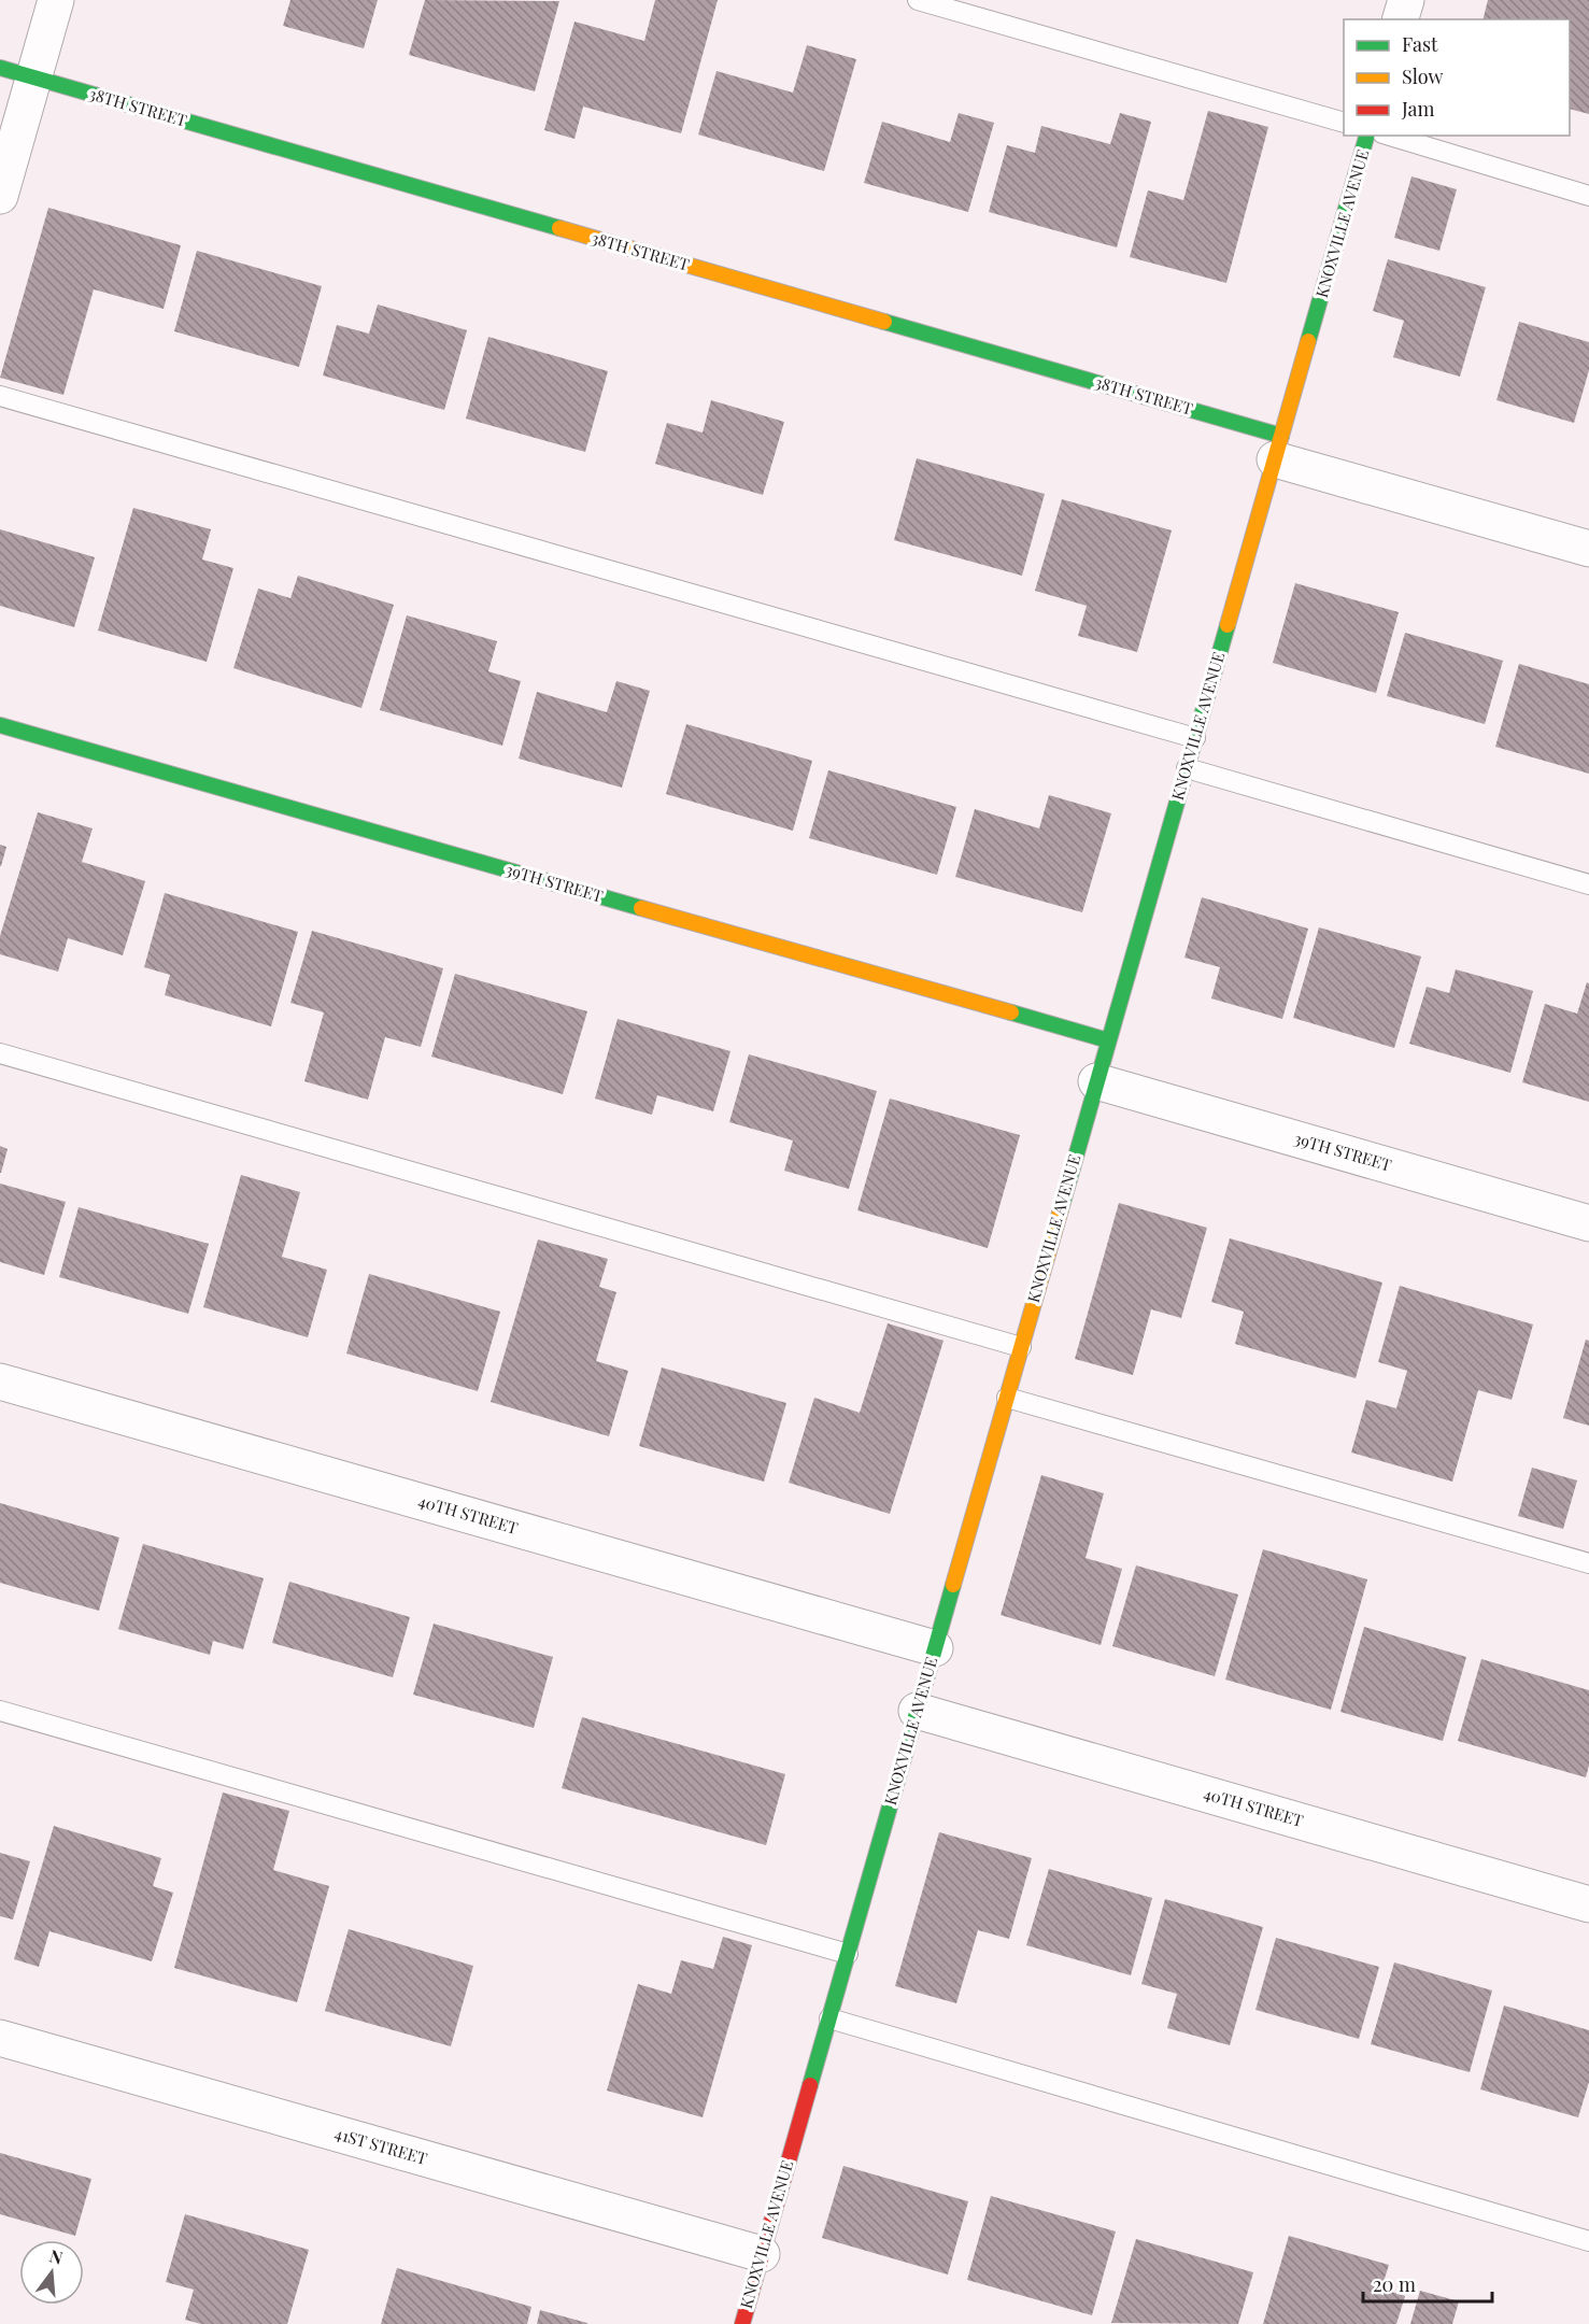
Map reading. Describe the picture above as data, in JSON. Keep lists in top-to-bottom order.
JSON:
{
  "streets": {
    "street": [
      "38TH STREET",
      "KNOXVILLE AVENUE",
      "39TH STREET",
      "40TH STREET",
      "41ST STREET"
    ]
  },
  "crossings": [
    ["38TH STREET", "KNOXVILLE AVENUE"],
    ["KNOXVILLE AVENUE", "39TH STREET"],
    ["KNOXVILLE AVENUE", "40TH STREET"],
    ["KNOXVILLE AVENUE", "41ST STREET"]
  ],
  "legend": ["Fast", "Slow", "Jam"],
  "scale_bar": "20 m",
  "north": "top"
}
